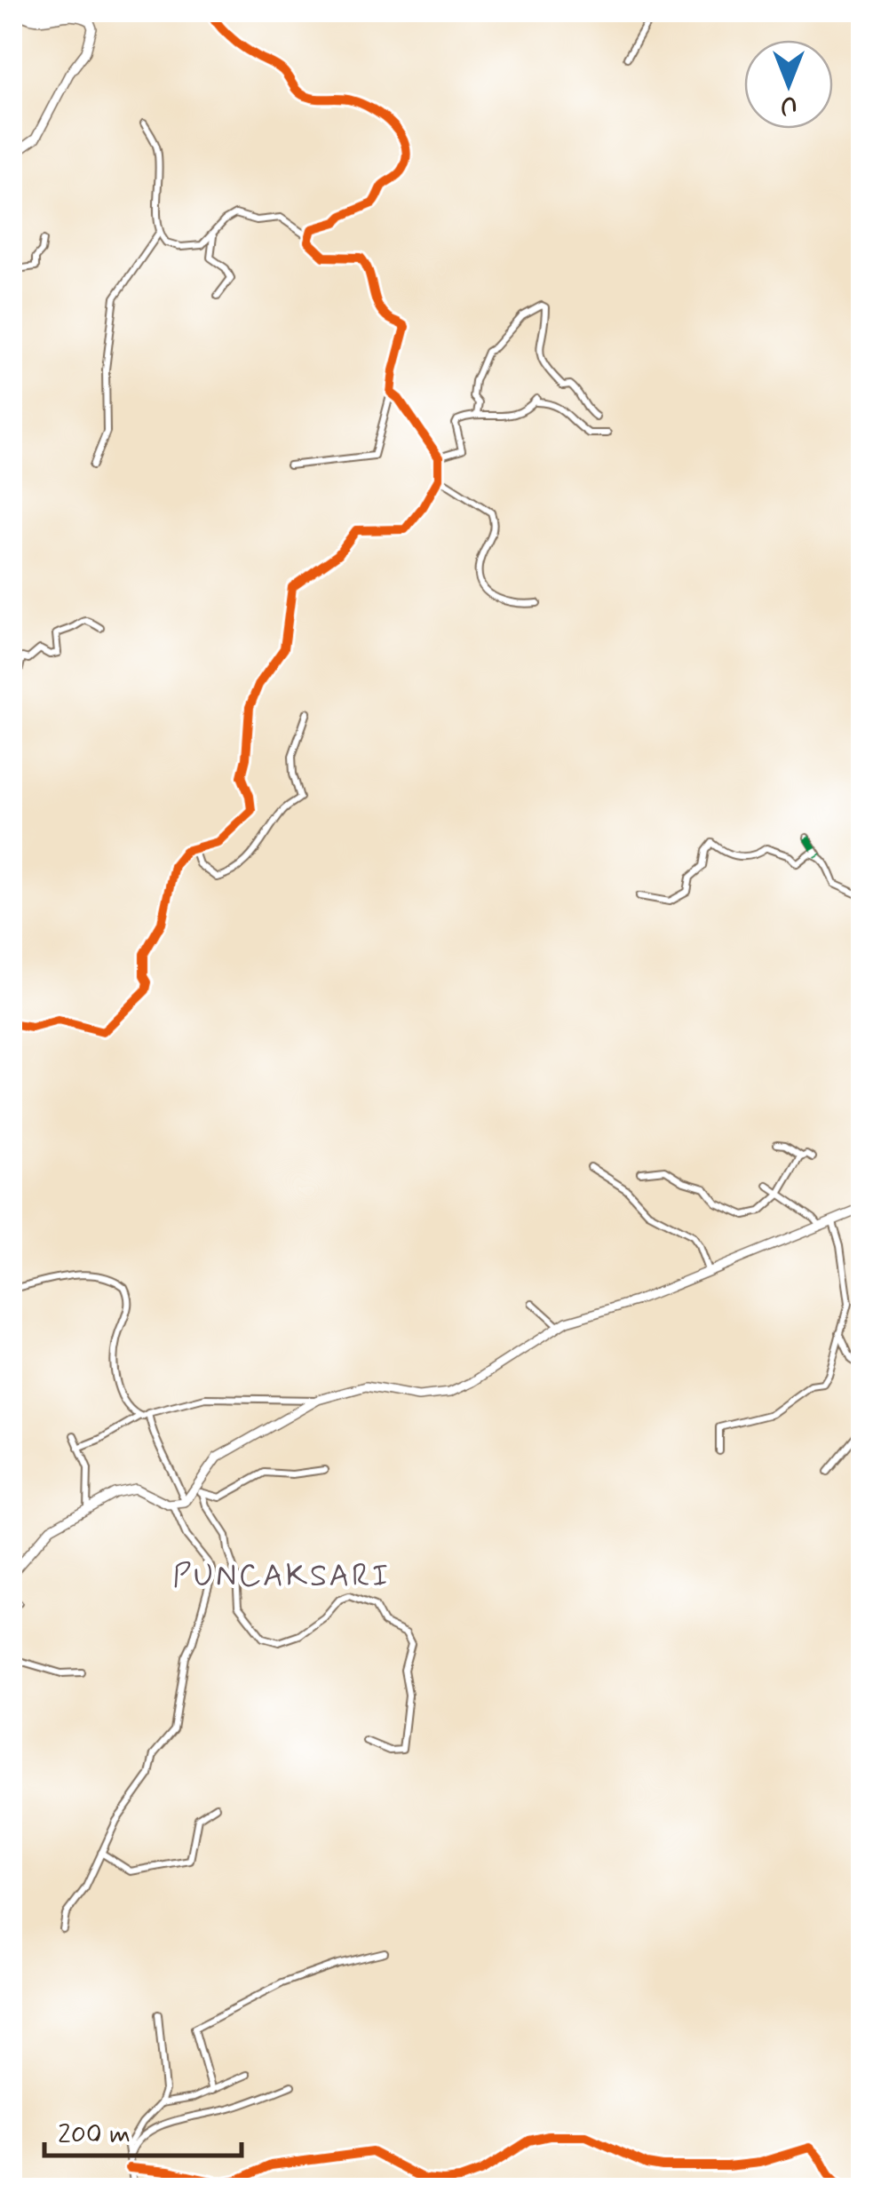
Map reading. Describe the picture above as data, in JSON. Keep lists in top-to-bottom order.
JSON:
{
  "districts": ["PUNCAKSARI"],
  "scale_bar": "200 m",
  "north": "bottom"
}
